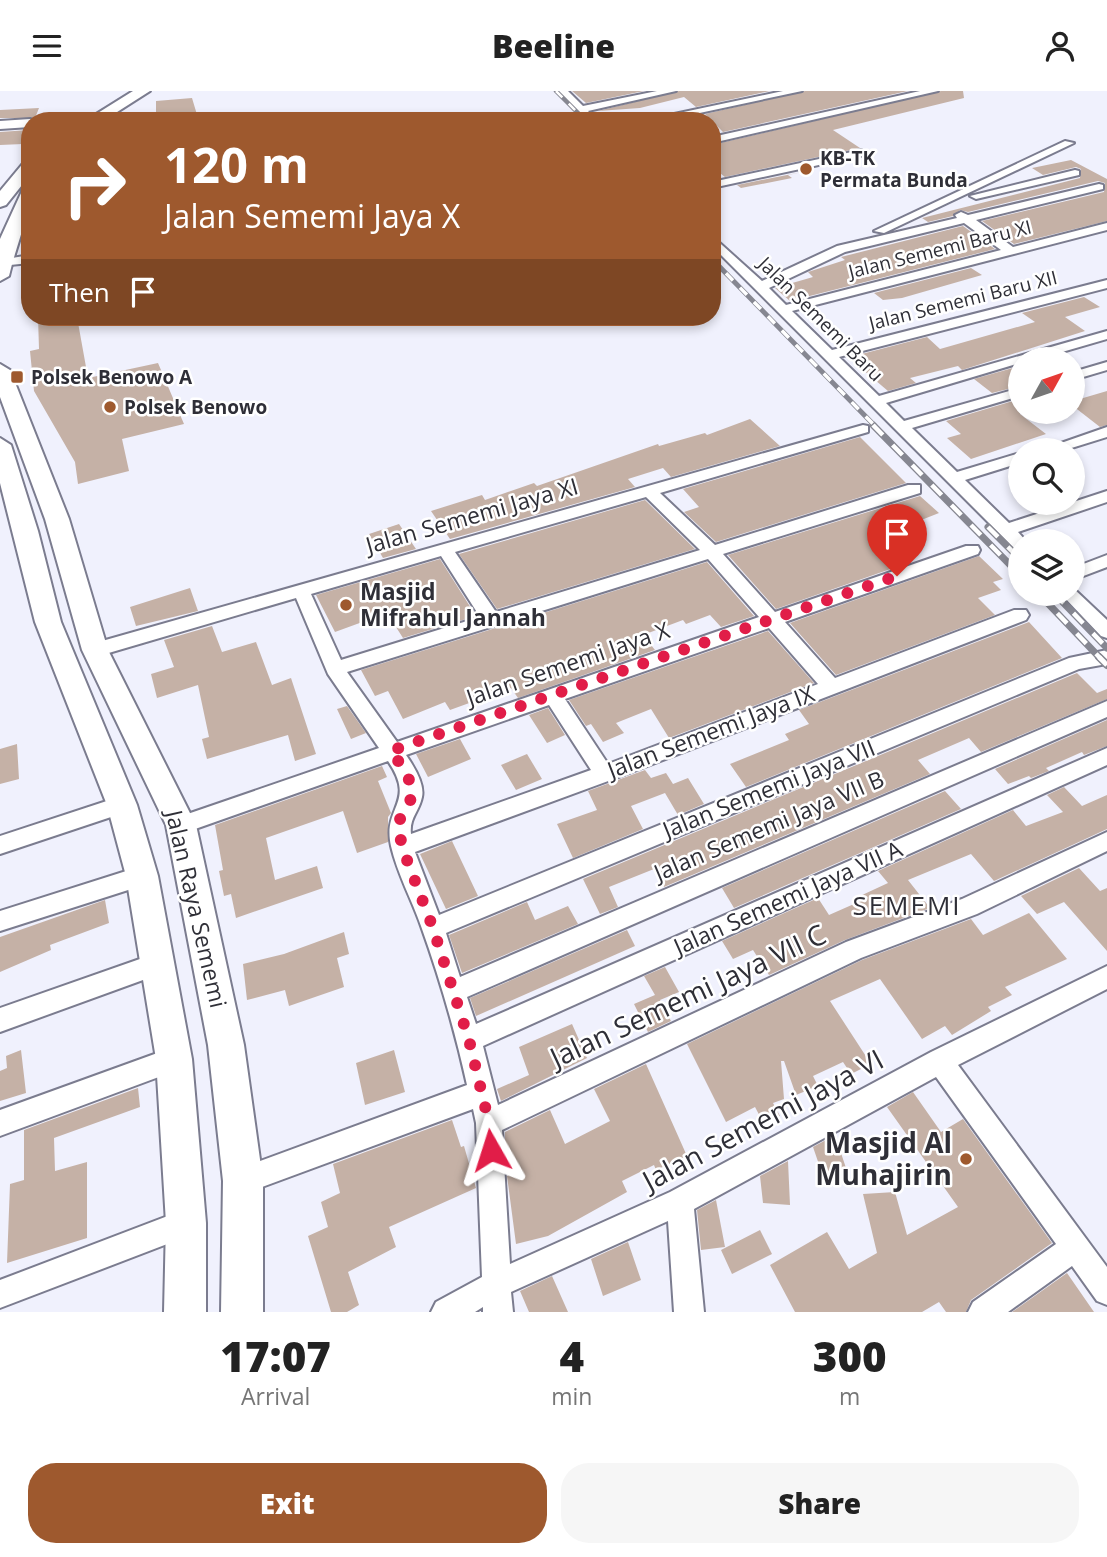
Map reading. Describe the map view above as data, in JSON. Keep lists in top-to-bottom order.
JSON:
{
  "streets": {
    "main road": ["Jalan Raya Sememi"],
    "street": [
      "Jalan Sememi Baru XI",
      "Jalan Sememi Baru XII",
      "Jalan Sememi Baru",
      "Jalan Sememi Jaya XI",
      "Jalan Sememi Jaya X",
      "Jalan Sememi Jaya IX",
      "Jalan Sememi Jaya VII",
      "Jalan Sememi Jaya VII B",
      "Jalan Sememi Jaya VII A",
      "Jalan Sememi Jaya VII C",
      "Jalan Sememi Jaya VI"
    ]
  },
  "crossings": [
    ["Jalan Sememi Baru XI", "Jalan Sememi Baru"],
    ["Jalan Sememi Baru XII", "Jalan Sememi Baru"],
    ["Jalan Sememi Jaya XI", "Jalan Raya Sememi"],
    ["Jalan Sememi Jaya X", "Jalan Raya Sememi"]
  ],
  "districts": ["SEMEMI"],
  "places": {
    "other": [
      "KB-TK Permata Bunda",
      "Polsek Benowo",
      "Masjid Mifrahul Jannah",
      "Masjid Al Muhajirin"
    ],
    "transit": ["Polsek Benowo A"]
  },
  "north": "top right",
  "page": {
    "header": "Beeline",
    "turn": ["120 m", "Jalan Sememi Jaya X"],
    "then": "Then",
    "eta": [
      "17:07",
      "Arrival",
      "4",
      "min",
      "300",
      "m"
    ],
    "buttons": ["Exit", "Share"]
  }
}
